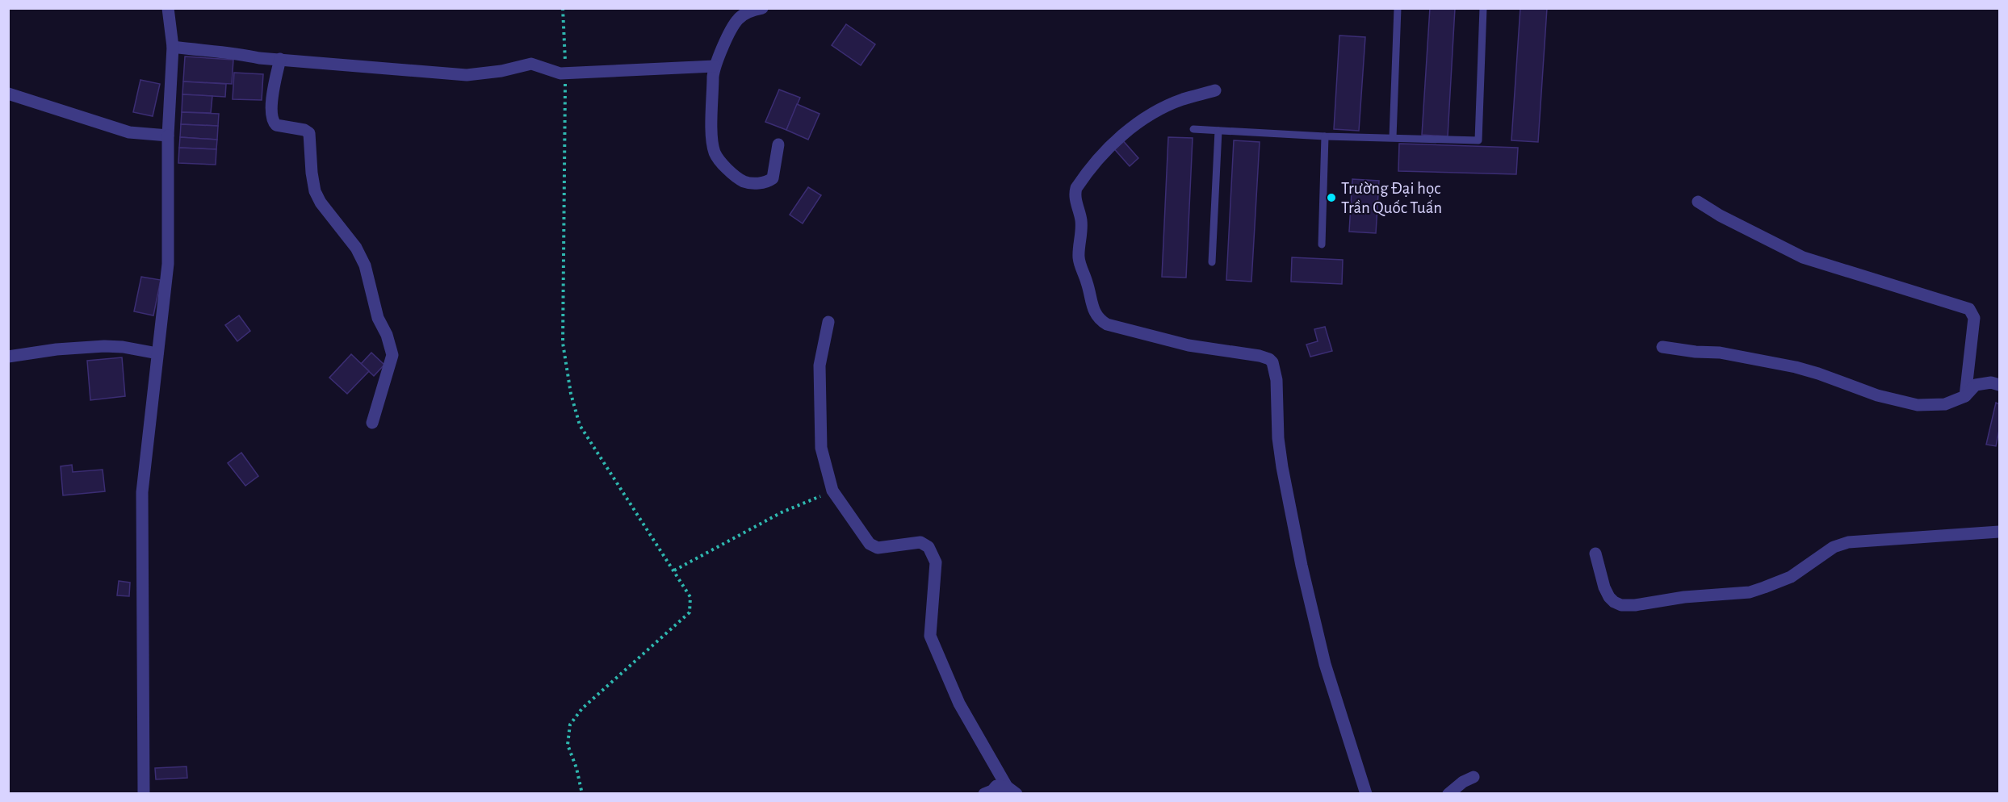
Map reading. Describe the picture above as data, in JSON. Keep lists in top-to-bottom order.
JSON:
{
  "places": ["Trường Đại học Trần Quốc Tuấn"]
}
